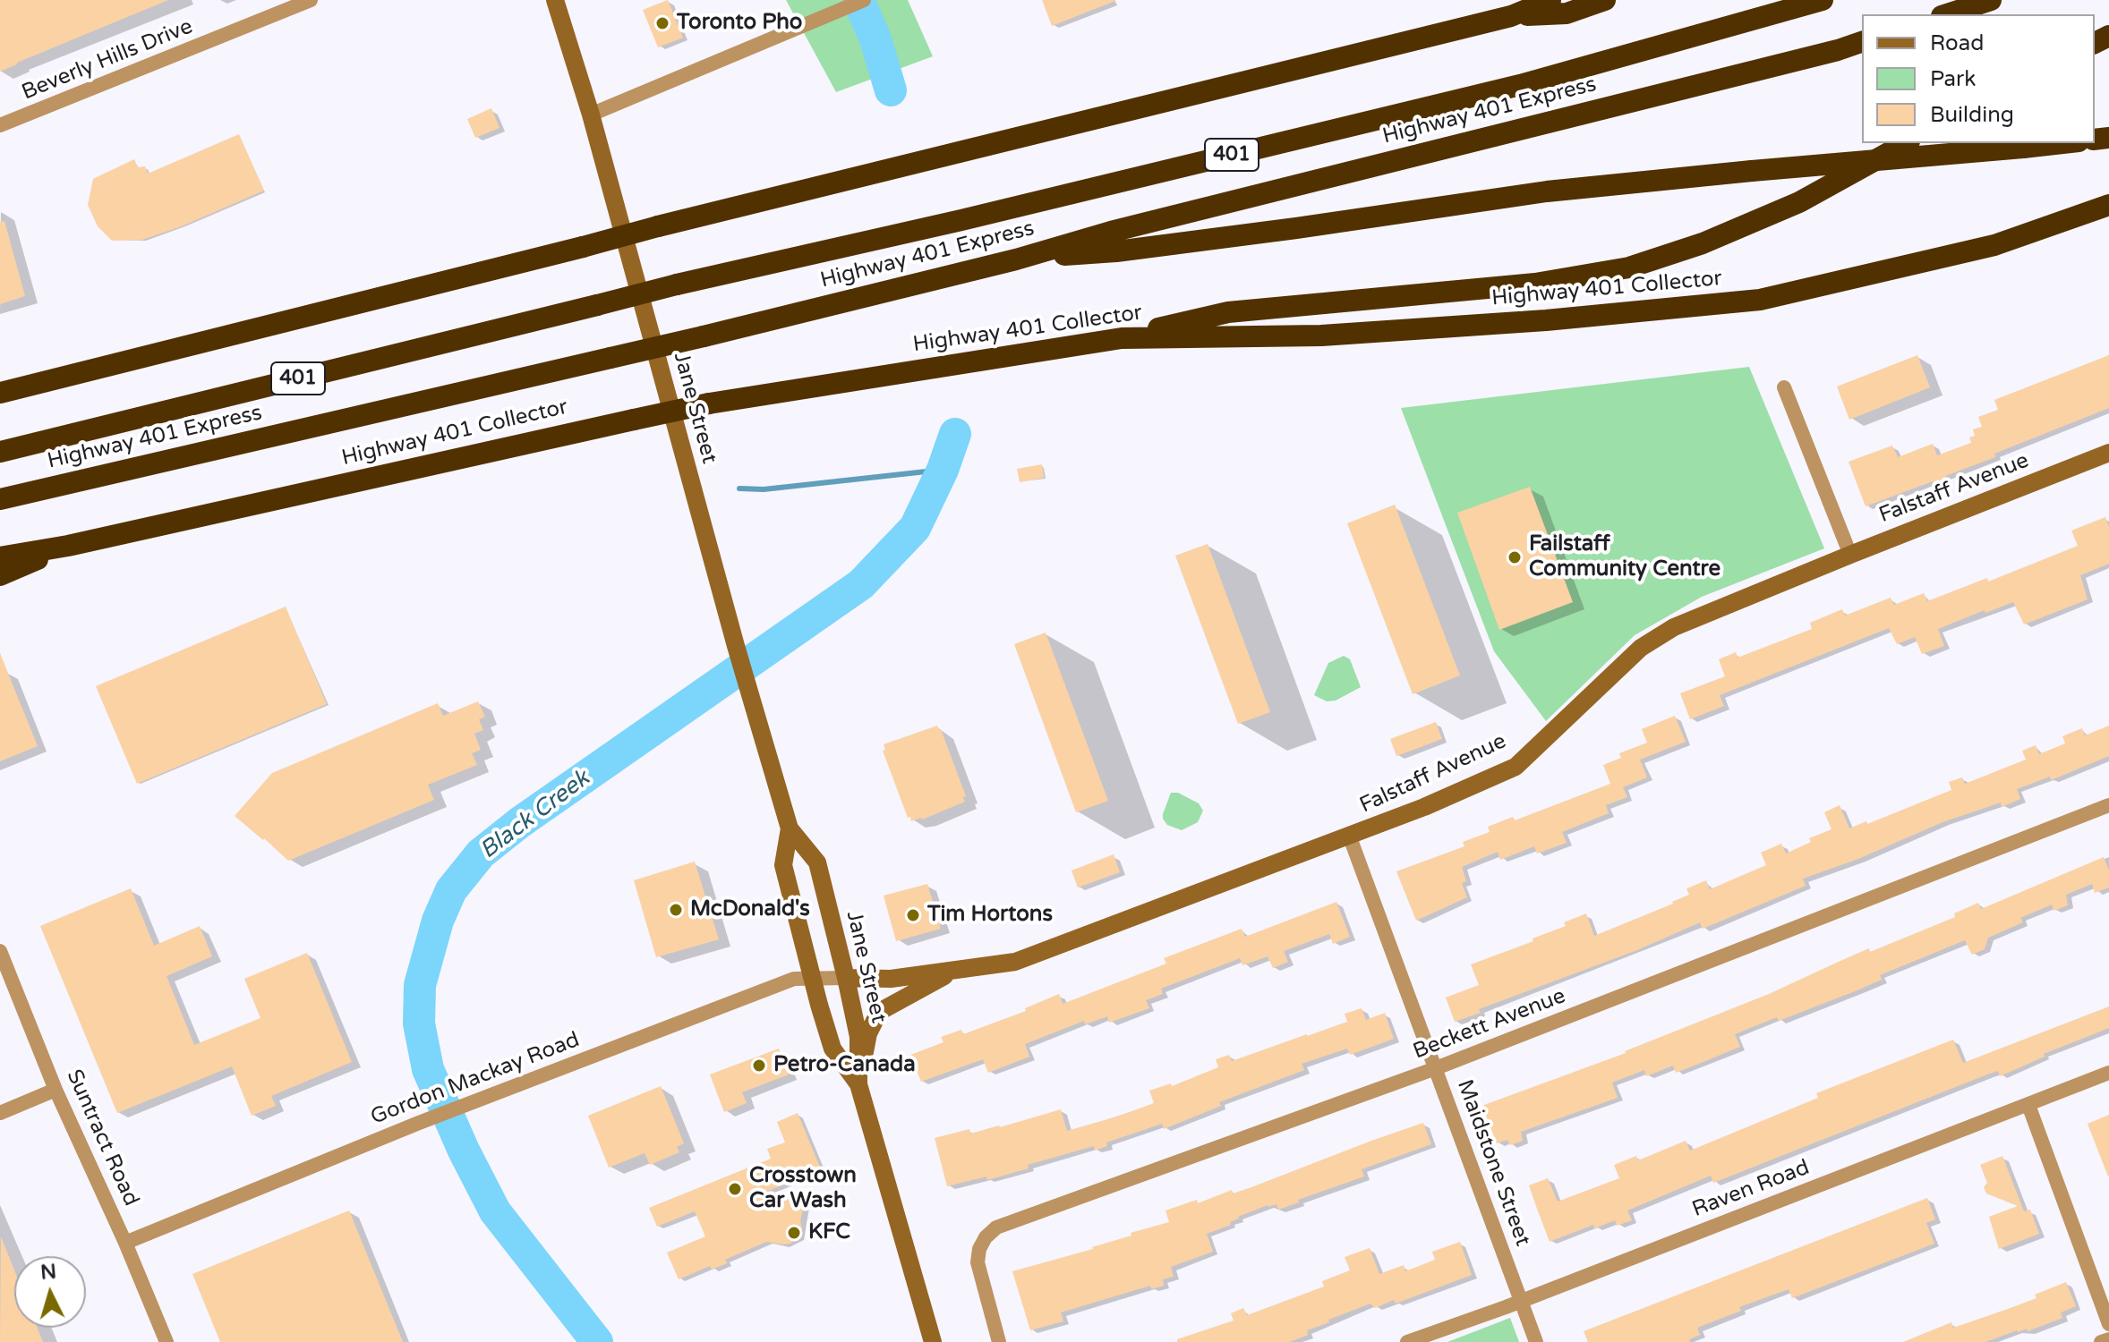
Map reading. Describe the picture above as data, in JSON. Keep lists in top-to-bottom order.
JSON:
{
  "streets": {
    "highway": ["Highway 401 Express", "401", "Highway 401 Collector"],
    "main road": ["Jane Street", "Falstaff Avenue"],
    "street": [
      "Beverly Hills Drive",
      "Beckett Avenue",
      "Gordon Mackay Road",
      "Suntract Road",
      "Maidstone Street",
      "Raven Road"
    ]
  },
  "crossings": [
    ["Jane Street", "Falstaff Avenue"],
    ["Jane Street", "Gordon Mackay Road"],
    ["Falstaff Avenue", "Gordon Mackay Road"],
    ["Falstaff Avenue", "Maidstone Street"],
    ["Beckett Avenue", "Maidstone Street"],
    ["Gordon Mackay Road", "Suntract Road"],
    ["Maidstone Street", "Raven Road"]
  ],
  "water": ["Black Creek"],
  "places": [
    "Toronto Pho",
    "Failstaff Community Centre",
    "McDonald's",
    "Tim Hortons",
    "Petro-Canada",
    "Crosstown Car Wash",
    "KFC"
  ],
  "legend": ["Road", "Park", "Building"],
  "north": "top"
}
